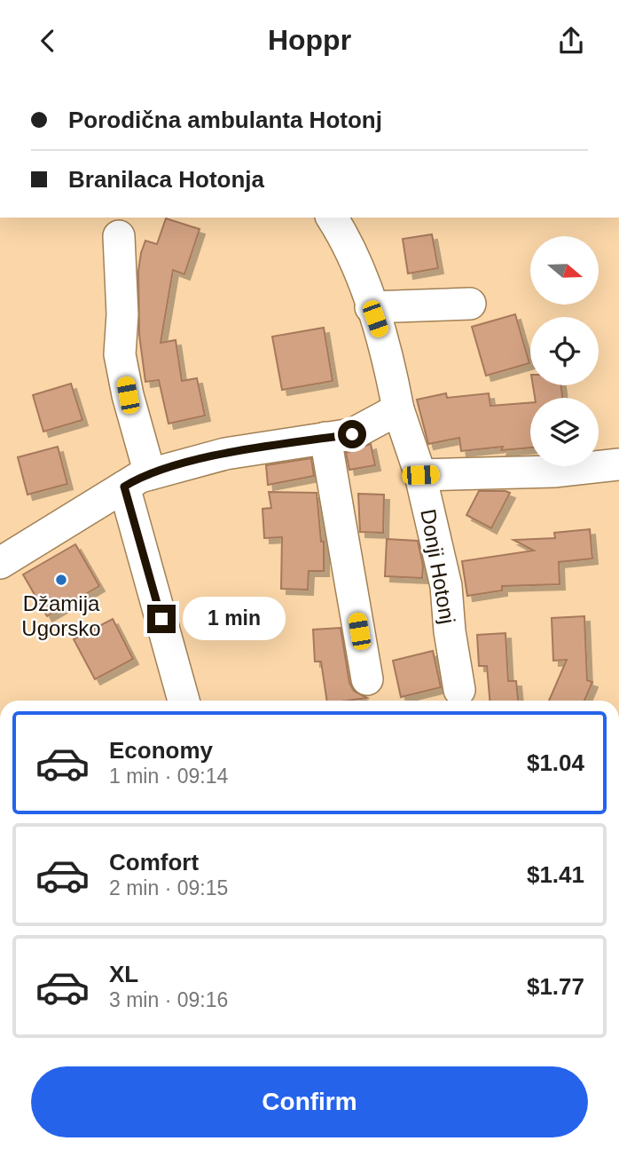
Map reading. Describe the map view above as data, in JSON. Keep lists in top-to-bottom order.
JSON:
{
  "streets": {
    "street": ["Donji Hotonj"]
  },
  "places": ["Džamija Ugorsko"],
  "north": "right",
  "page": {
    "header": "Hoppr",
    "banner": ["Porodična ambulanta Hotonj", "Branilaca Hotonja"],
    "bubble": "1 min",
    "list": [
      {
        "name": "Economy",
        "note": "1 min · 09:14",
        "value": "$1.04"
      },
      {
        "name": "Comfort",
        "note": "2 min · 09:15",
        "value": "$1.41"
      },
      {
        "name": "XL",
        "note": "3 min · 09:16",
        "value": "$1.77"
      }
    ],
    "buttons": "Confirm"
  }
}
